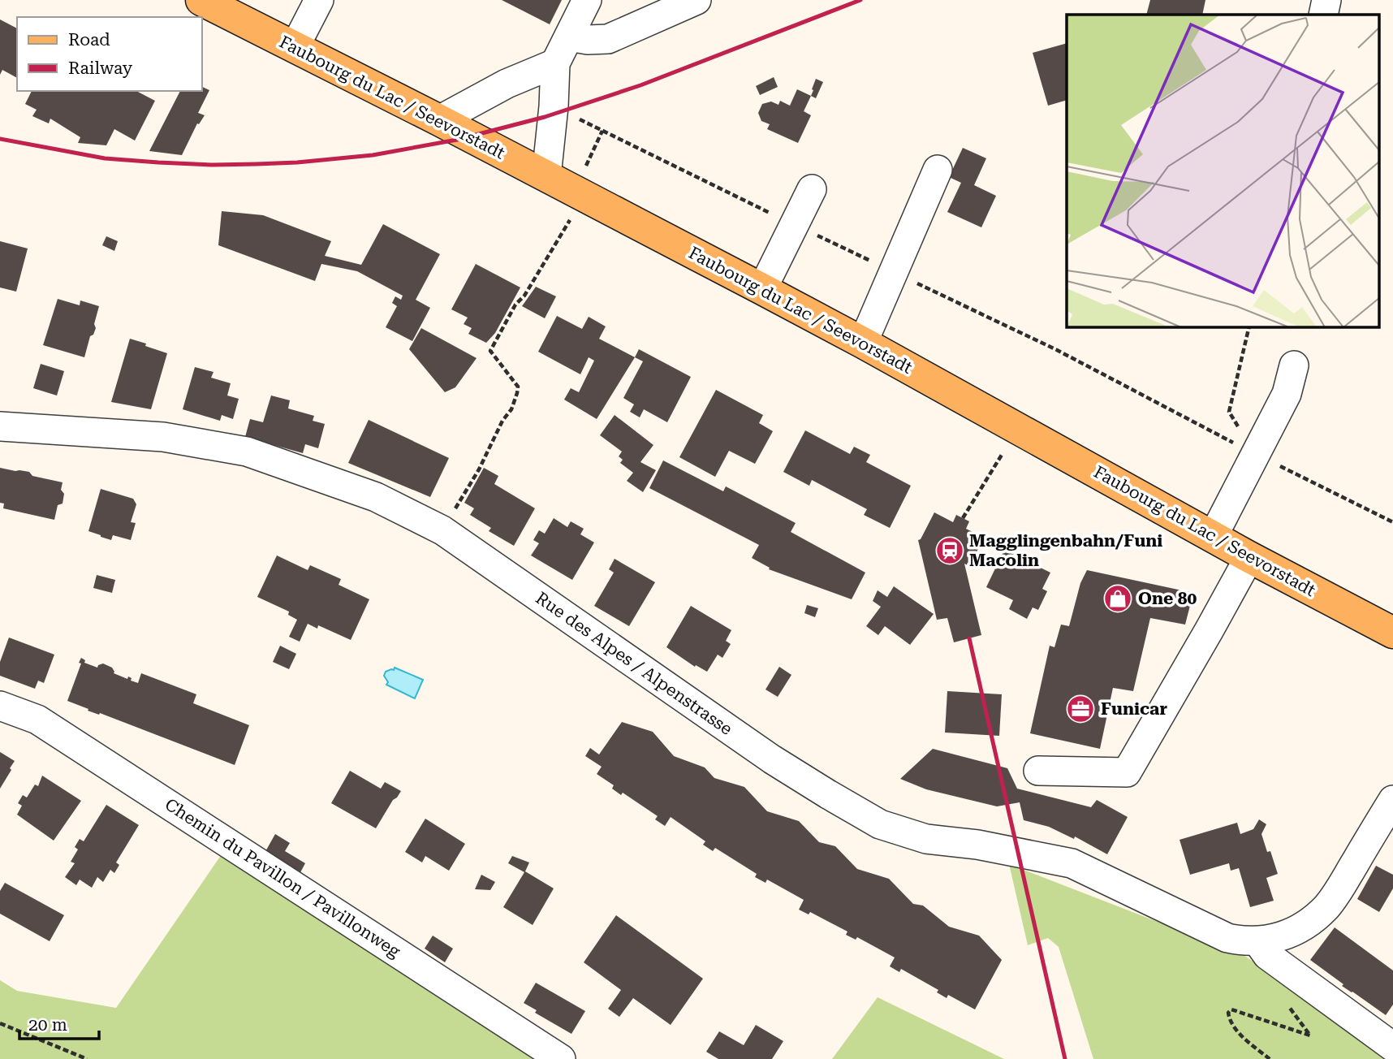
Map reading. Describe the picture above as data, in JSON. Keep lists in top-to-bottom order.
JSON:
{
  "streets": {
    "main road": ["Faubourg du Lac / Seevorstadt"],
    "street": ["Rue des Alpes / Alpenstrasse", "Chemin du Pavillon / Pavillonweg"]
  },
  "places": {
    "station": ["Magglingenbahn/Funi Macolin"],
    "shop": ["One 80"],
    "office": ["Funicar"]
  },
  "legend": ["Road", "Railway"],
  "scale_bar": "20 m"
}
